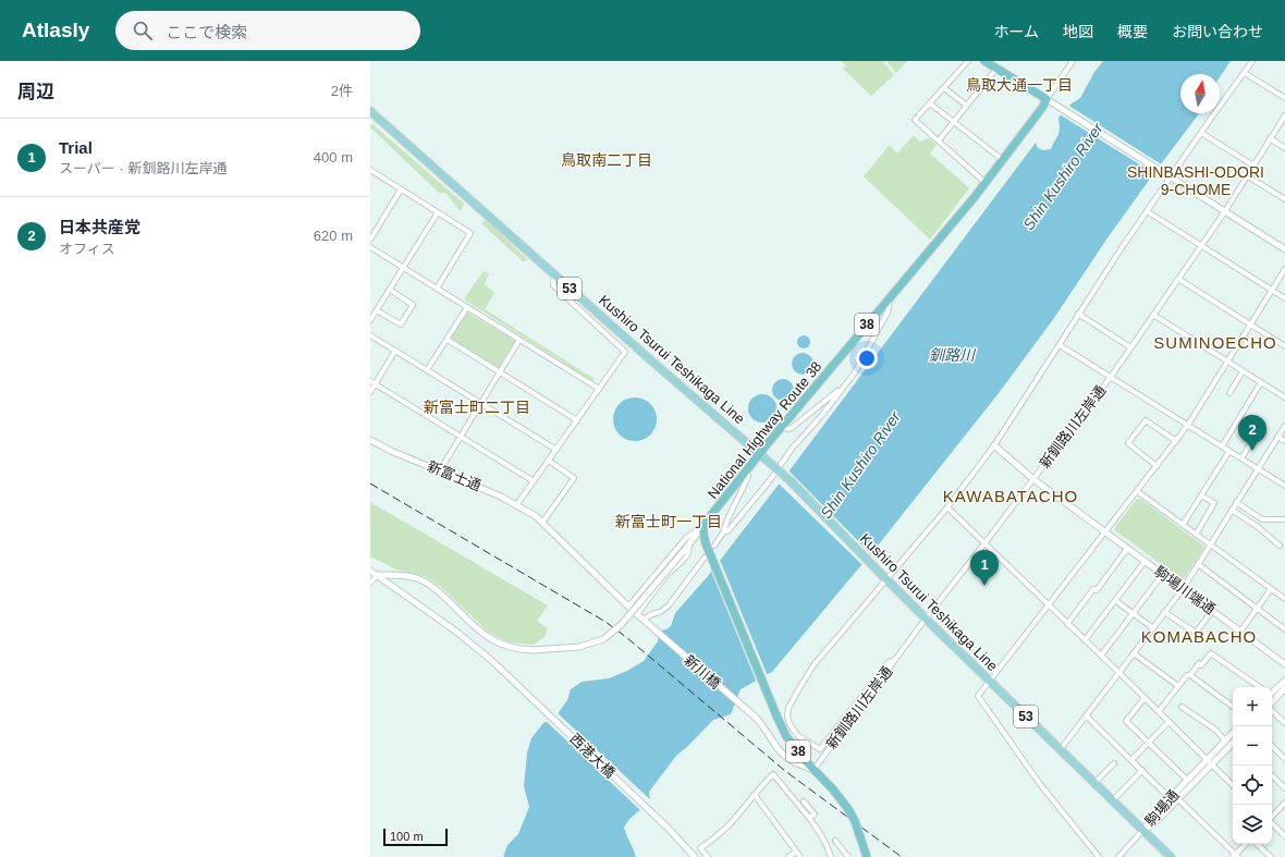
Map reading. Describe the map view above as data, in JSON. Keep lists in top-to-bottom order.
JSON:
{
  "streets": {
    "highway": ["38", "National Highway Route 38"],
    "main road": ["53", "Kushiro Tsurui Teshikaga Line"],
    "street": [
      "新釧路川左岸通",
      "新富士通",
      "駒場川端通",
      "新川橋",
      "西港大橋",
      "駒場通"
    ]
  },
  "crossings": [
    ["38", "新釧路川左岸通"],
    ["38", "National Highway Route 38"],
    ["38", "新川橋"],
    ["Kushiro Tsurui Teshikaga Line", "新釧路川左岸通"],
    ["Kushiro Tsurui Teshikaga Line", "National Highway Route 38"],
    ["Kushiro Tsurui Teshikaga Line", "駒場通"],
    ["新釧路川左岸通", "駒場川端通"],
    ["新釧路川左岸通", "新川橋"],
    ["新富士通", "新川橋"]
  ],
  "districts": [
    "鳥取大通一丁目",
    "鳥取南二丁目",
    "SHINBASHI-ODORI 9-CHOME",
    "SUMINOECHO",
    "新富士町二丁目",
    "KAWABATACHO",
    "新富士町一丁目",
    "KOMABACHO"
  ],
  "water": ["Shin Kushiro River", "釧路川"],
  "scale_bar": "100 m",
  "north": "top",
  "page": {
    "header": "Atlasly",
    "search": "ここで検索",
    "nav": [
      "ホーム",
      "地図",
      "概要",
      "お問い合わせ"
    ],
    "heading": ["周辺", "2件"],
    "list": [
      {
        "mark": "1",
        "name": "Trial",
        "note": "スーパー · 新釧路川左岸通",
        "value": "400 m"
      },
      {
        "mark": "2",
        "name": "日本共産党",
        "note": "オフィス",
        "value": "620 m"
      }
    ],
    "pins": ["2", "1"],
    "map_buttons": ["+", "−"],
    "scale": "100 m"
  }
}
